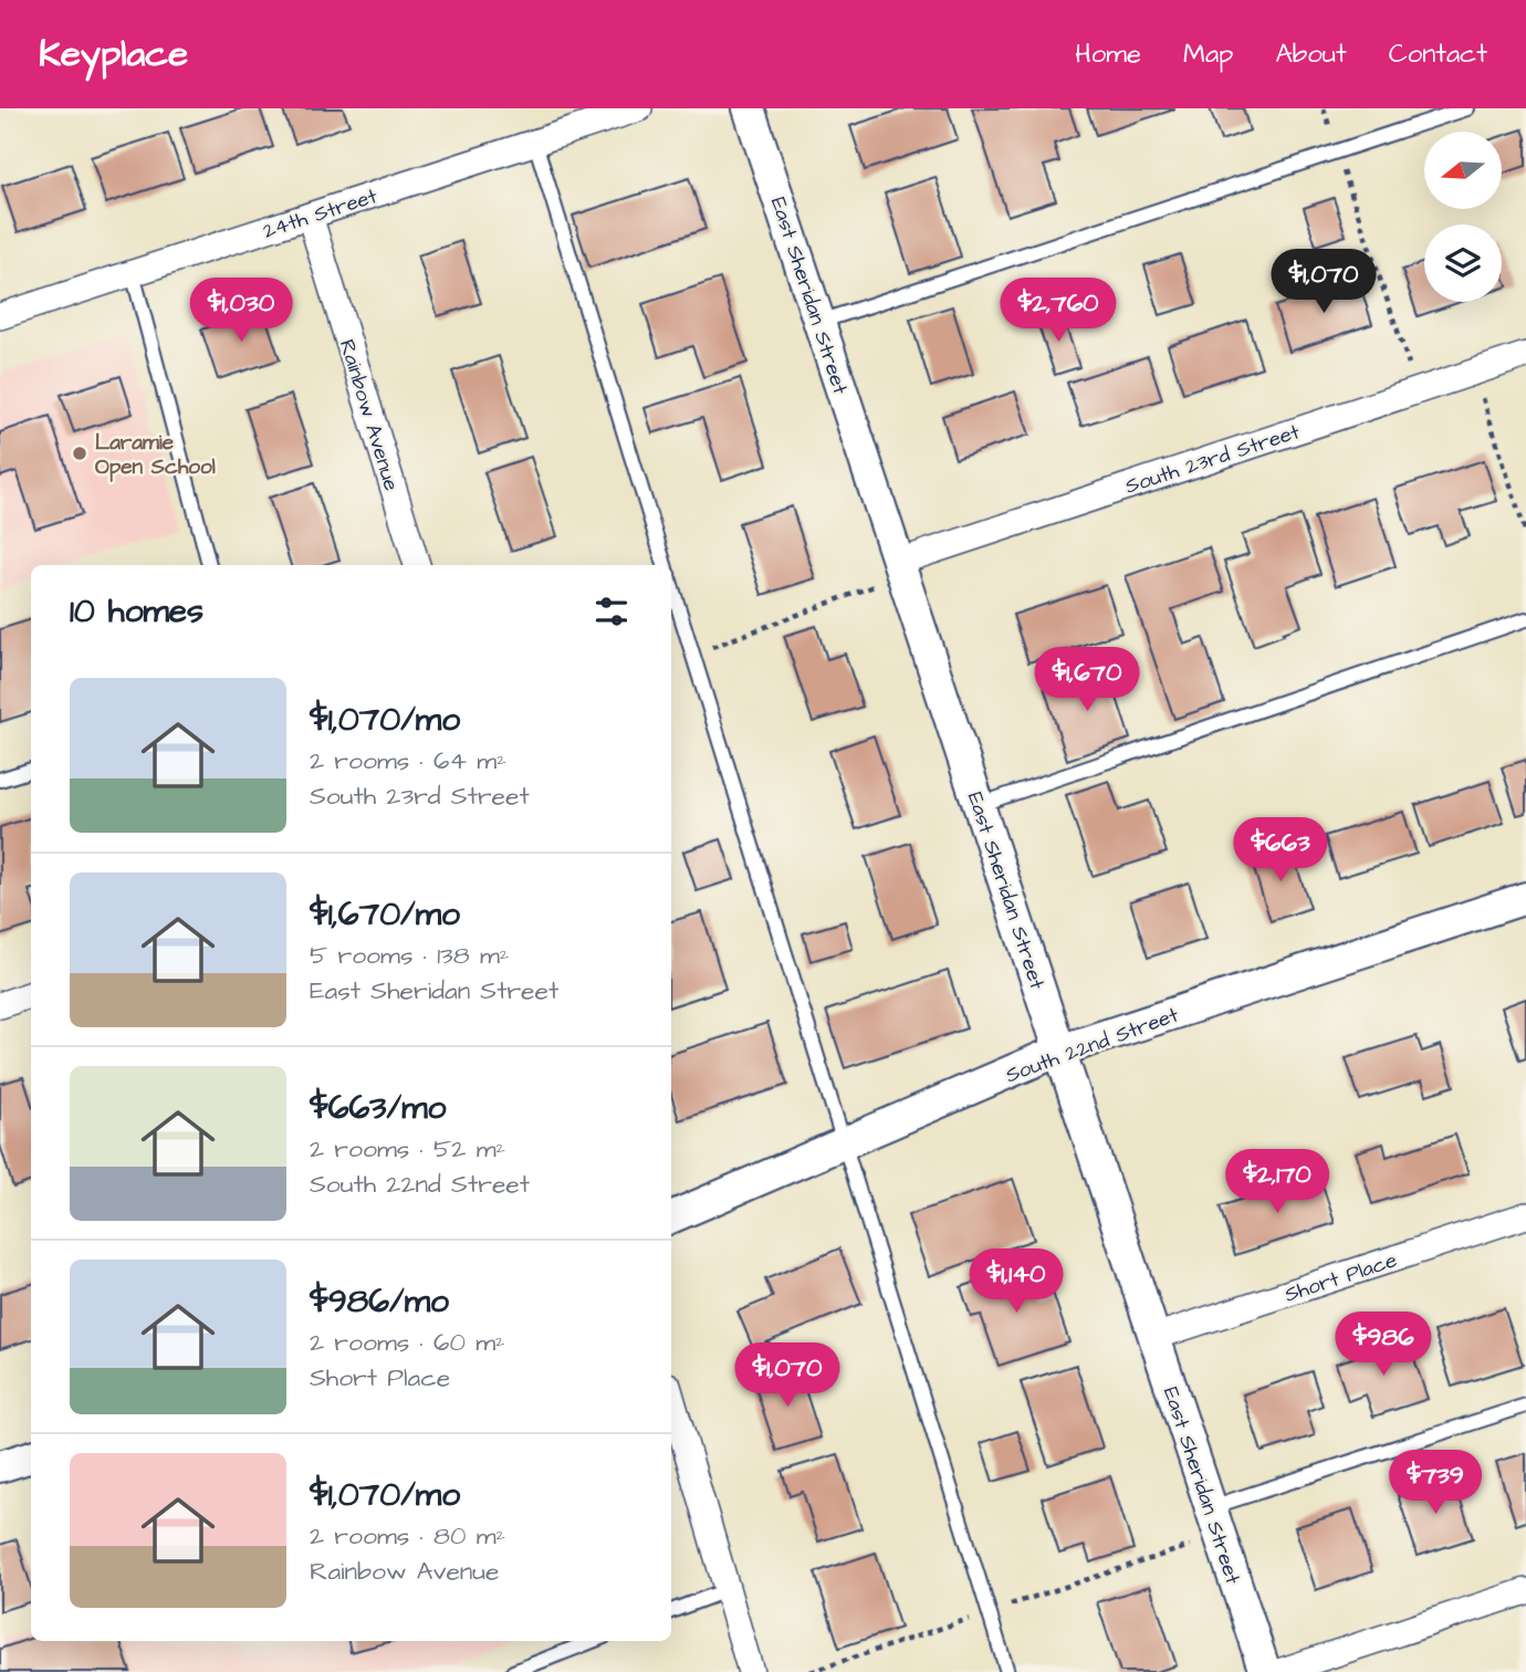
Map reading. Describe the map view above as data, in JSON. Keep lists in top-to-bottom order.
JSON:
{
  "streets": {
    "street": [
      "24th Street",
      "East Sheridan Street",
      "Rainbow Avenue",
      "South 23rd Street",
      "South 22nd Street",
      "Short Place"
    ]
  },
  "crossings": [
    ["24th Street", "Rainbow Avenue"],
    ["East Sheridan Street", "South 23rd Street"],
    ["East Sheridan Street", "South 22nd Street"],
    ["East Sheridan Street", "Short Place"]
  ],
  "places": ["Laramie Open School"],
  "north": "left",
  "page": {
    "header": "Keyplace",
    "nav": [
      "Home",
      "Map",
      "About",
      "Contact"
    ],
    "price": [
      "$1,070",
      "$1,030",
      "$2,760",
      "$1,670",
      "$663",
      "$2,170",
      "$1,140",
      "$986",
      "$1,070",
      "$739"
    ],
    "heading": "10 homes",
    "list": [
      {
        "name": "$1,070/mo",
        "note": "2 rooms · 64 m² · South 23rd Street"
      },
      {
        "name": "$1,670/mo",
        "note": "5 rooms · 138 m² · East Sheridan Street"
      },
      {
        "name": "$663/mo",
        "note": "2 rooms · 52 m² · South 22nd Street"
      },
      {
        "name": "$986/mo",
        "note": "2 rooms · 60 m² · Short Place"
      },
      {
        "name": "$1,070/mo",
        "note": "2 rooms · 80 m² · Rainbow Avenue"
      }
    ]
  }
}
